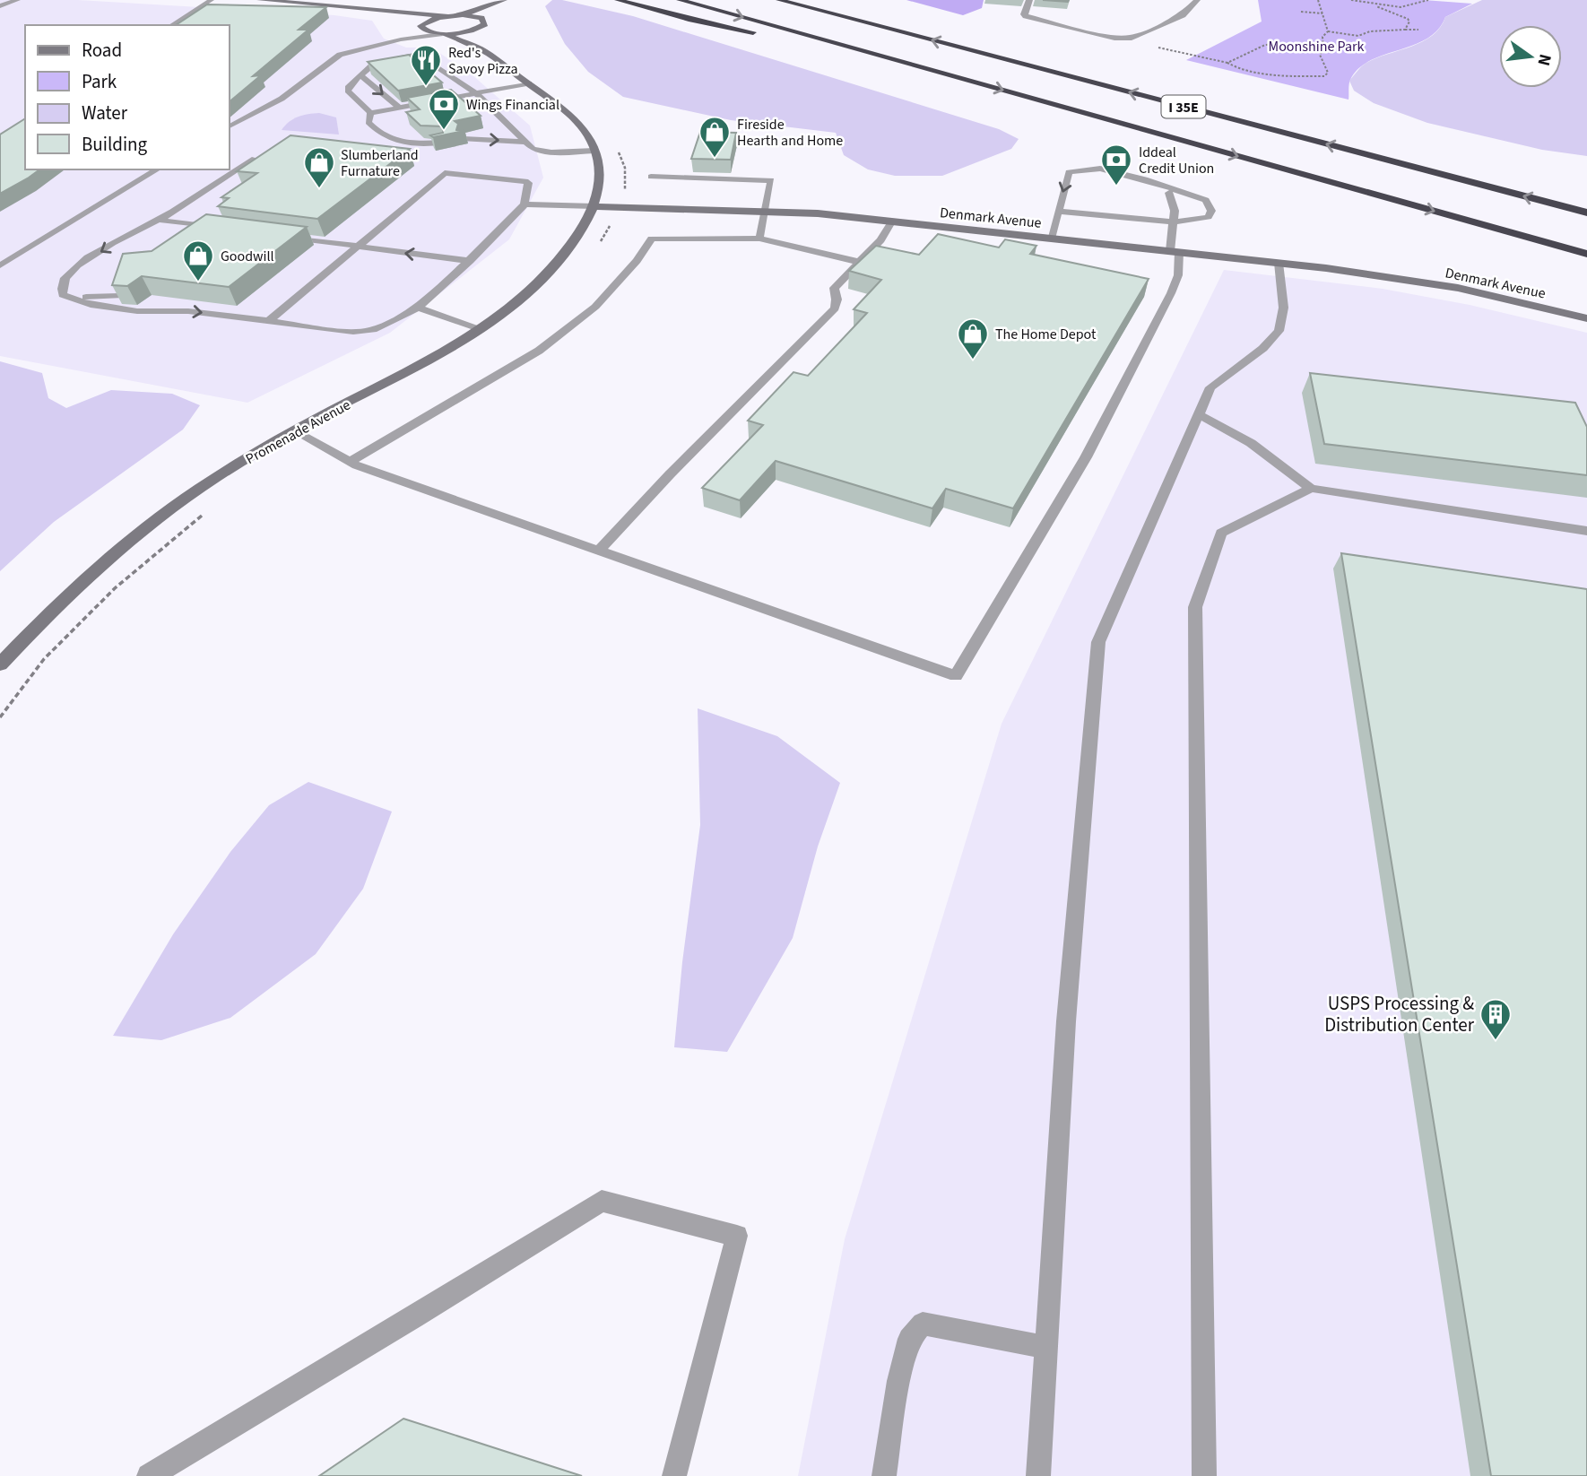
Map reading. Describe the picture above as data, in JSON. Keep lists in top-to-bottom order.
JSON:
{
  "streets": {
    "highway": ["I 35E"],
    "street": ["Denmark Avenue", "Promenade Avenue"]
  },
  "crossings": [
    ["Denmark Avenue", "Promenade Avenue"]
  ],
  "parks": ["Moonshine Park"],
  "places": {
    "restaurant": ["Red's Savoy Pizza"],
    "bank": ["Wings Financial", "Iddeal Credit Union"],
    "shop": [
      "Fireside Hearth and Home",
      "Slumberland Furnature",
      "Goodwill",
      "The Home Depot"
    ],
    "building": ["USPS Processing & Distribution Center"]
  },
  "legend": [
    "Road",
    "Park",
    "Water",
    "Building"
  ],
  "north": "right"
}
